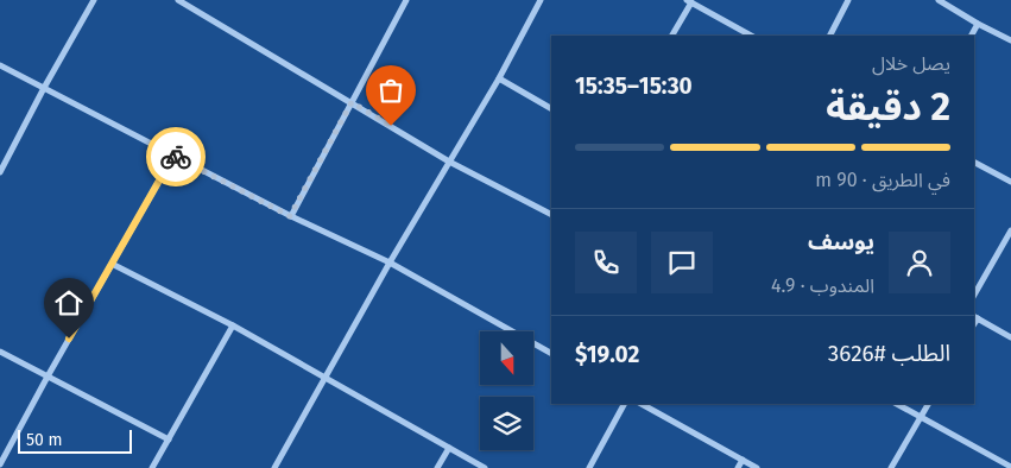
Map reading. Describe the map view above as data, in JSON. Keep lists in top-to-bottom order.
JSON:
{
  "scale_bar": "50 m",
  "north": "bottom",
  "page": {
    "heading": ["2 دقيقة", "يصل خلال", "15:30–15:35"],
    "panel": [
      "يوسف",
      "المندوب · 4.9",
      "الطلب #3626",
      "$19.02"
    ],
    "bar": "في الطريق · 90 m",
    "scale": "50 m"
  }
}
